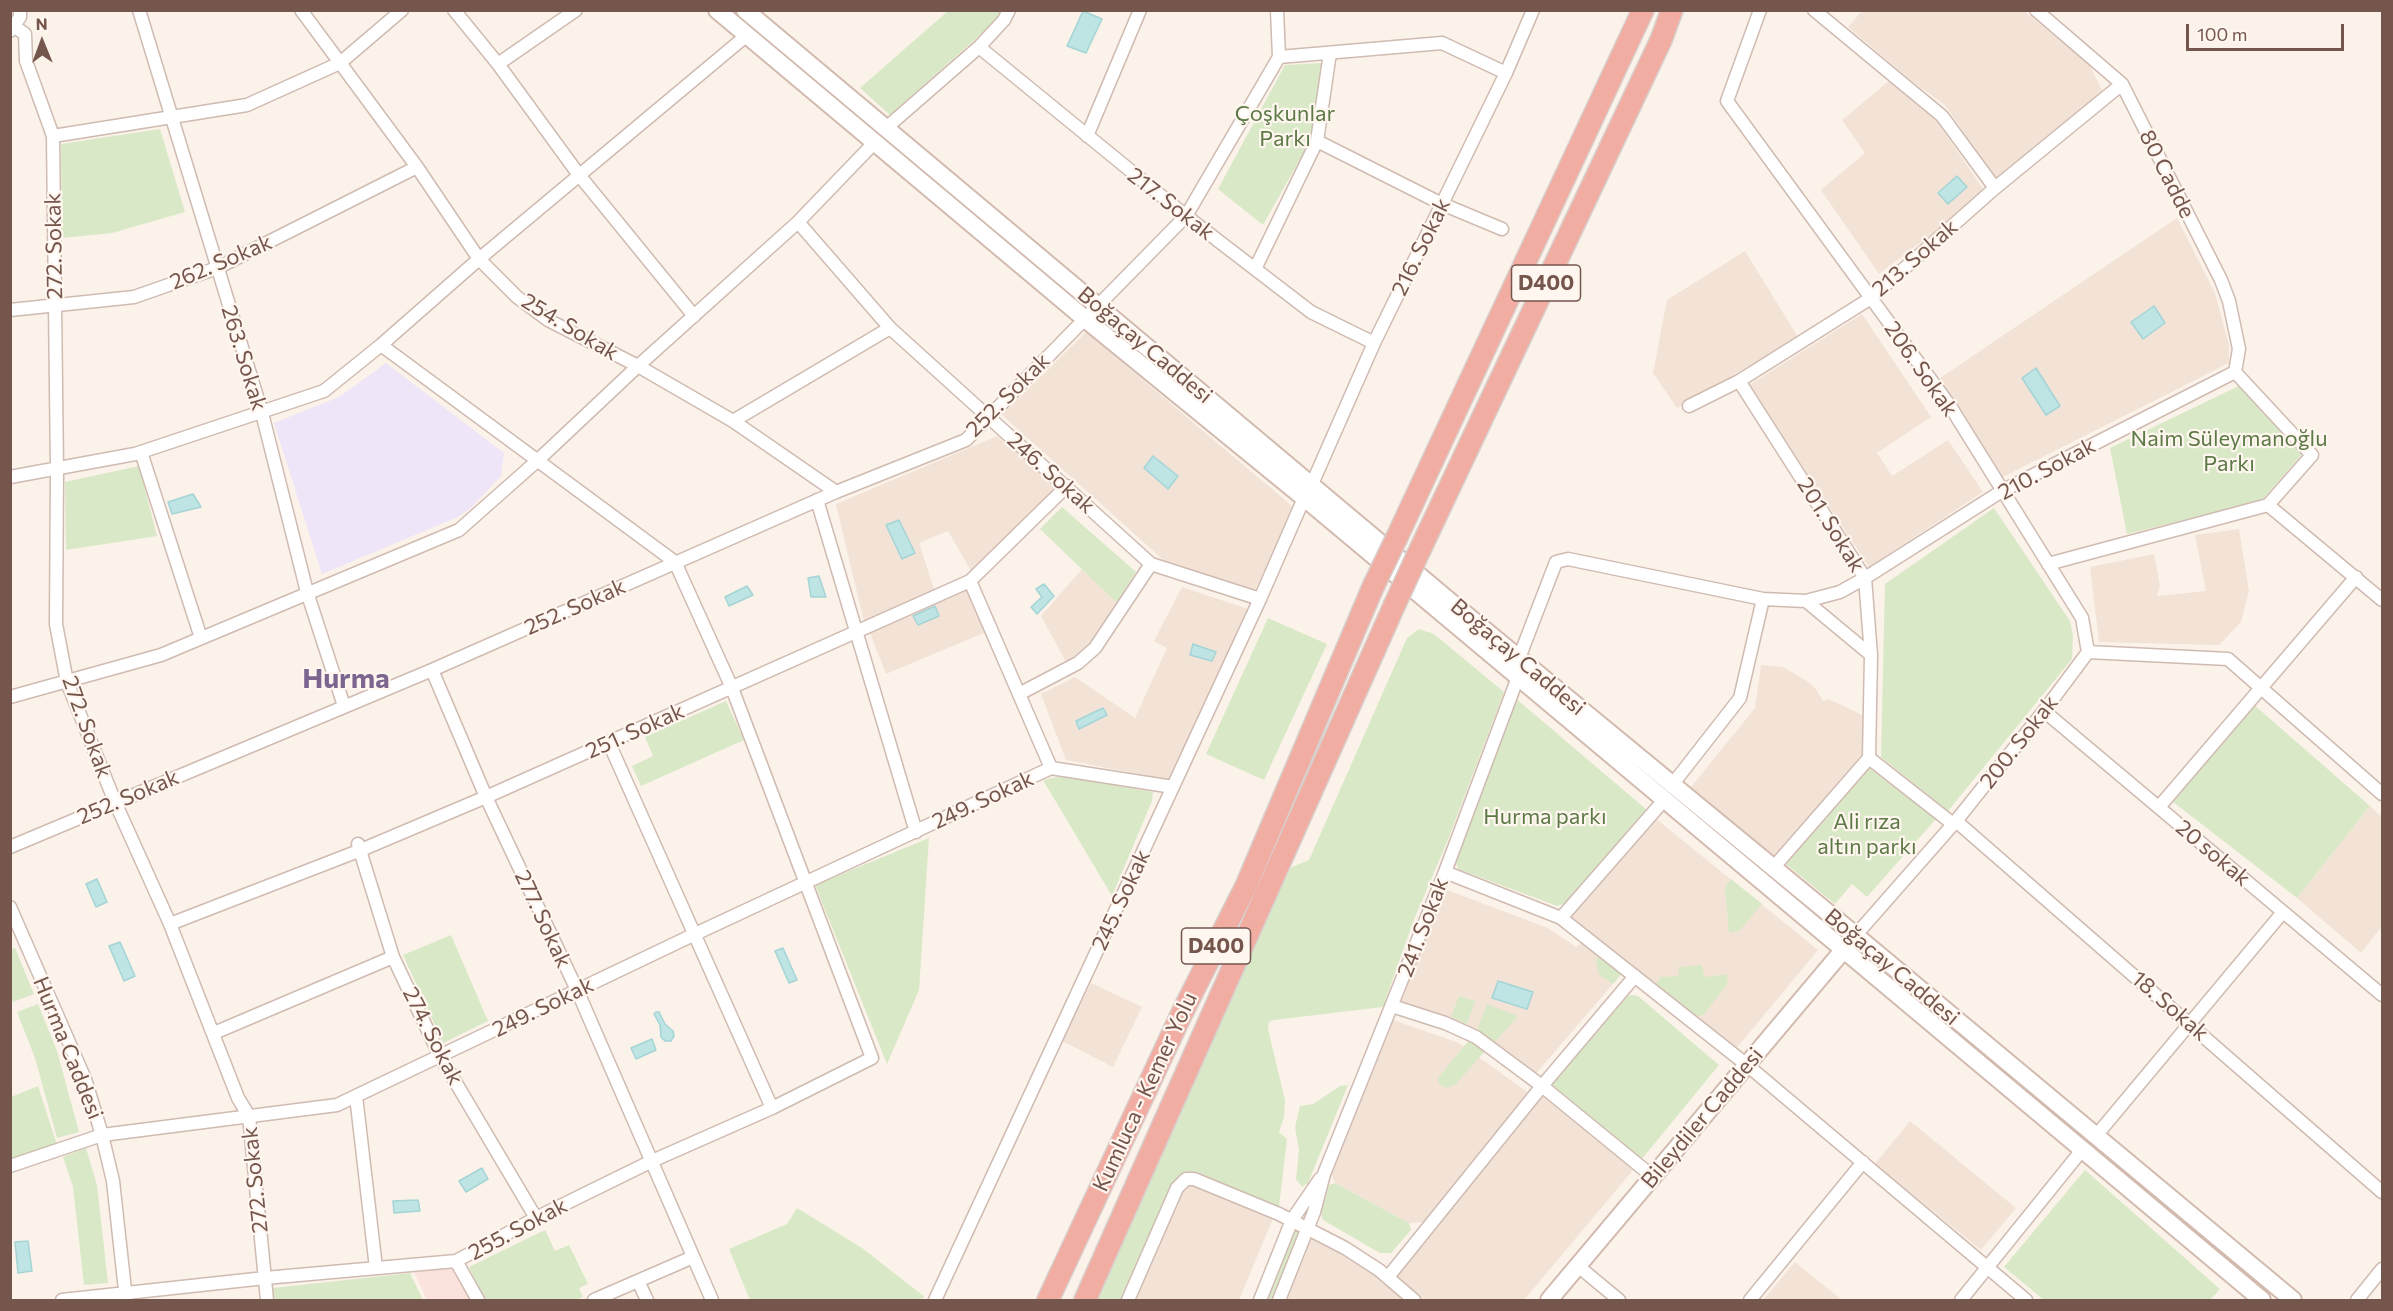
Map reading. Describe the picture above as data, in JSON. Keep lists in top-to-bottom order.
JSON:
{
  "streets": {
    "highway": ["D400", "Kumluca - Kemer Yolu"],
    "main road": ["Boğaçay Caddesi", "Bileydiler Caddesi"],
    "street": [
      "80 Cadde",
      "217. Sokak",
      "272. Sokak",
      "216. Sokak",
      "213. Sokak",
      "262. Sokak",
      "254. Sokak",
      "263. Sokak",
      "206. Sokak",
      "252. Sokak",
      "210. Sokak",
      "246. Sokak",
      "201. Sokak",
      "251. Sokak",
      "200. Sokak",
      "249. Sokak",
      "20 sokak",
      "245. Sokak",
      "277. Sokak",
      "241. Sokak",
      "18. Sokak",
      "274. Sokak",
      "Hurma Caddesi",
      "255. Sokak"
    ]
  },
  "crossings": [
    ["80 Cadde", "213. Sokak"],
    ["80 Cadde", "210. Sokak"],
    ["217. Sokak", "216. Sokak"],
    ["217. Sokak", "252. Sokak"],
    ["272. Sokak", "262. Sokak"],
    ["272. Sokak", "252. Sokak"],
    ["272. Sokak", "251. Sokak"],
    ["272. Sokak", "249. Sokak"],
    ["272. Sokak", "255. Sokak"],
    ["216. Sokak", "Boğaçay Caddesi"],
    ["216. Sokak", "245. Sokak"],
    ["213. Sokak", "206. Sokak"],
    ["213. Sokak", "201. Sokak"],
    ["262. Sokak", "254. Sokak"],
    ["262. Sokak", "263. Sokak"],
    ["254. Sokak", "252. Sokak"],
    ["Boğaçay Caddesi", "252. Sokak"],
    ["Boğaçay Caddesi", "210. Sokak"],
    ["Boğaçay Caddesi", "200. Sokak"],
    ["Boğaçay Caddesi", "245. Sokak"],
    ["Boğaçay Caddesi", "241. Sokak"],
    ["Boğaçay Caddesi", "Bileydiler Caddesi"],
    ["263. Sokak", "252. Sokak"],
    ["206. Sokak", "210. Sokak"],
    ["206. Sokak", "200. Sokak"],
    ["252. Sokak", "246. Sokak"],
    ["252. Sokak", "277. Sokak"],
    ["210. Sokak", "201. Sokak"],
    ["246. Sokak", "251. Sokak"],
    ["246. Sokak", "245. Sokak"],
    ["201. Sokak", "18. Sokak"],
    ["251. Sokak", "277. Sokak"],
    ["251. Sokak", "274. Sokak"],
    ["200. Sokak", "20 sokak"],
    ["200. Sokak", "18. Sokak"],
    ["200. Sokak", "Bileydiler Caddesi"],
    ["249. Sokak", "277. Sokak"],
    ["249. Sokak", "274. Sokak"],
    ["249. Sokak", "Hurma Caddesi"],
    ["249. Sokak", "255. Sokak"],
    ["277. Sokak", "255. Sokak"],
    ["274. Sokak", "255. Sokak"],
    ["Hurma Caddesi", "255. Sokak"]
  ],
  "districts": ["Hurma"],
  "parks": [
    "Çoşkunlar Parkı",
    "Naim Süleymanoğlu Parkı",
    "Hurma parkı",
    "Ali rıza altın parkı"
  ],
  "scale_bar": "100 m",
  "north": "top"
}
